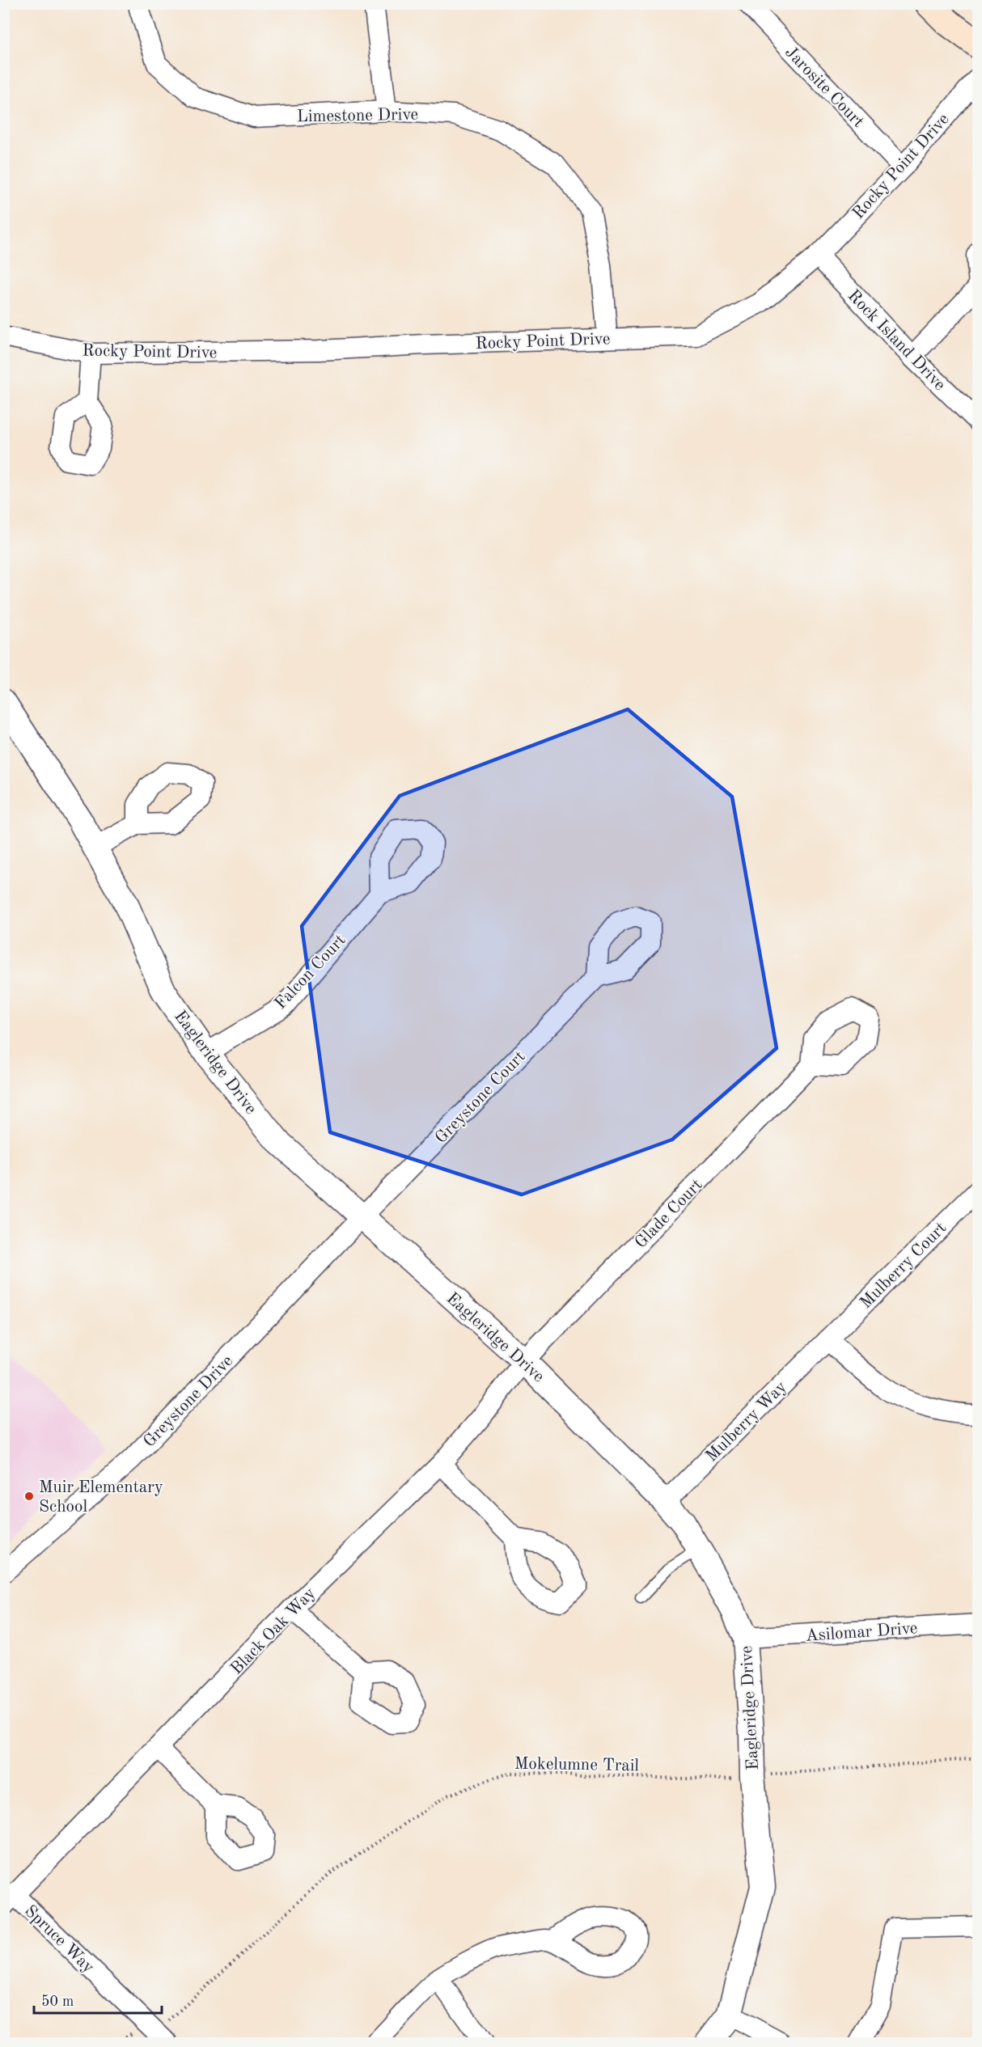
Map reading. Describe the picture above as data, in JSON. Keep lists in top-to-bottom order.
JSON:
{
  "streets": {
    "street": [
      "Jarosite Court",
      "Limestone Drive",
      "Rocky Point Drive",
      "Rock Island Drive",
      "Falcon Court",
      "Eagleridge Drive",
      "Greystone Court",
      "Glade Court",
      "Mulberry Court",
      "Greystone Drive",
      "Mulberry Way",
      "Black Oak Way",
      "Asilomar Drive",
      "Spruce Way"
    ],
    "path": ["Mokelumne Trail"]
  },
  "crossings": [
    ["Jarosite Court", "Rocky Point Drive"],
    ["Limestone Drive", "Rocky Point Drive"],
    ["Rocky Point Drive", "Rock Island Drive"],
    ["Falcon Court", "Eagleridge Drive"],
    ["Eagleridge Drive", "Greystone Court"],
    ["Eagleridge Drive", "Glade Court"],
    ["Eagleridge Drive", "Greystone Drive"],
    ["Eagleridge Drive", "Mulberry Way"],
    ["Eagleridge Drive", "Black Oak Way"],
    ["Eagleridge Drive", "Asilomar Drive"],
    ["Eagleridge Drive", "Mokelumne Trail"],
    ["Greystone Court", "Greystone Drive"],
    ["Glade Court", "Black Oak Way"],
    ["Mulberry Court", "Mulberry Way"],
    ["Black Oak Way", "Spruce Way"],
    ["Mokelumne Trail", "Spruce Way"]
  ],
  "places": ["Muir Elementary School"],
  "scale_bar": "50 m"
}
